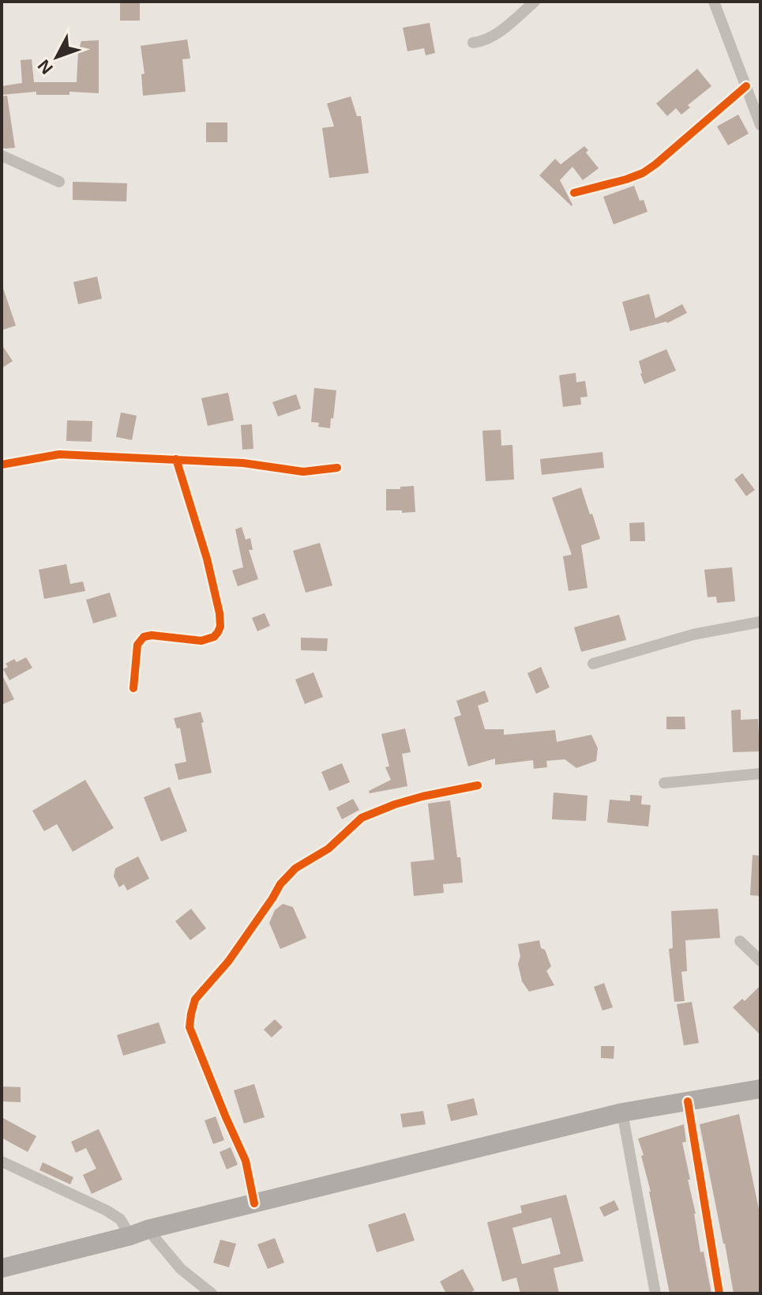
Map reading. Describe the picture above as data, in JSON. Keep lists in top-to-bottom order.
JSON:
{
  "north": "bottom left"
}
